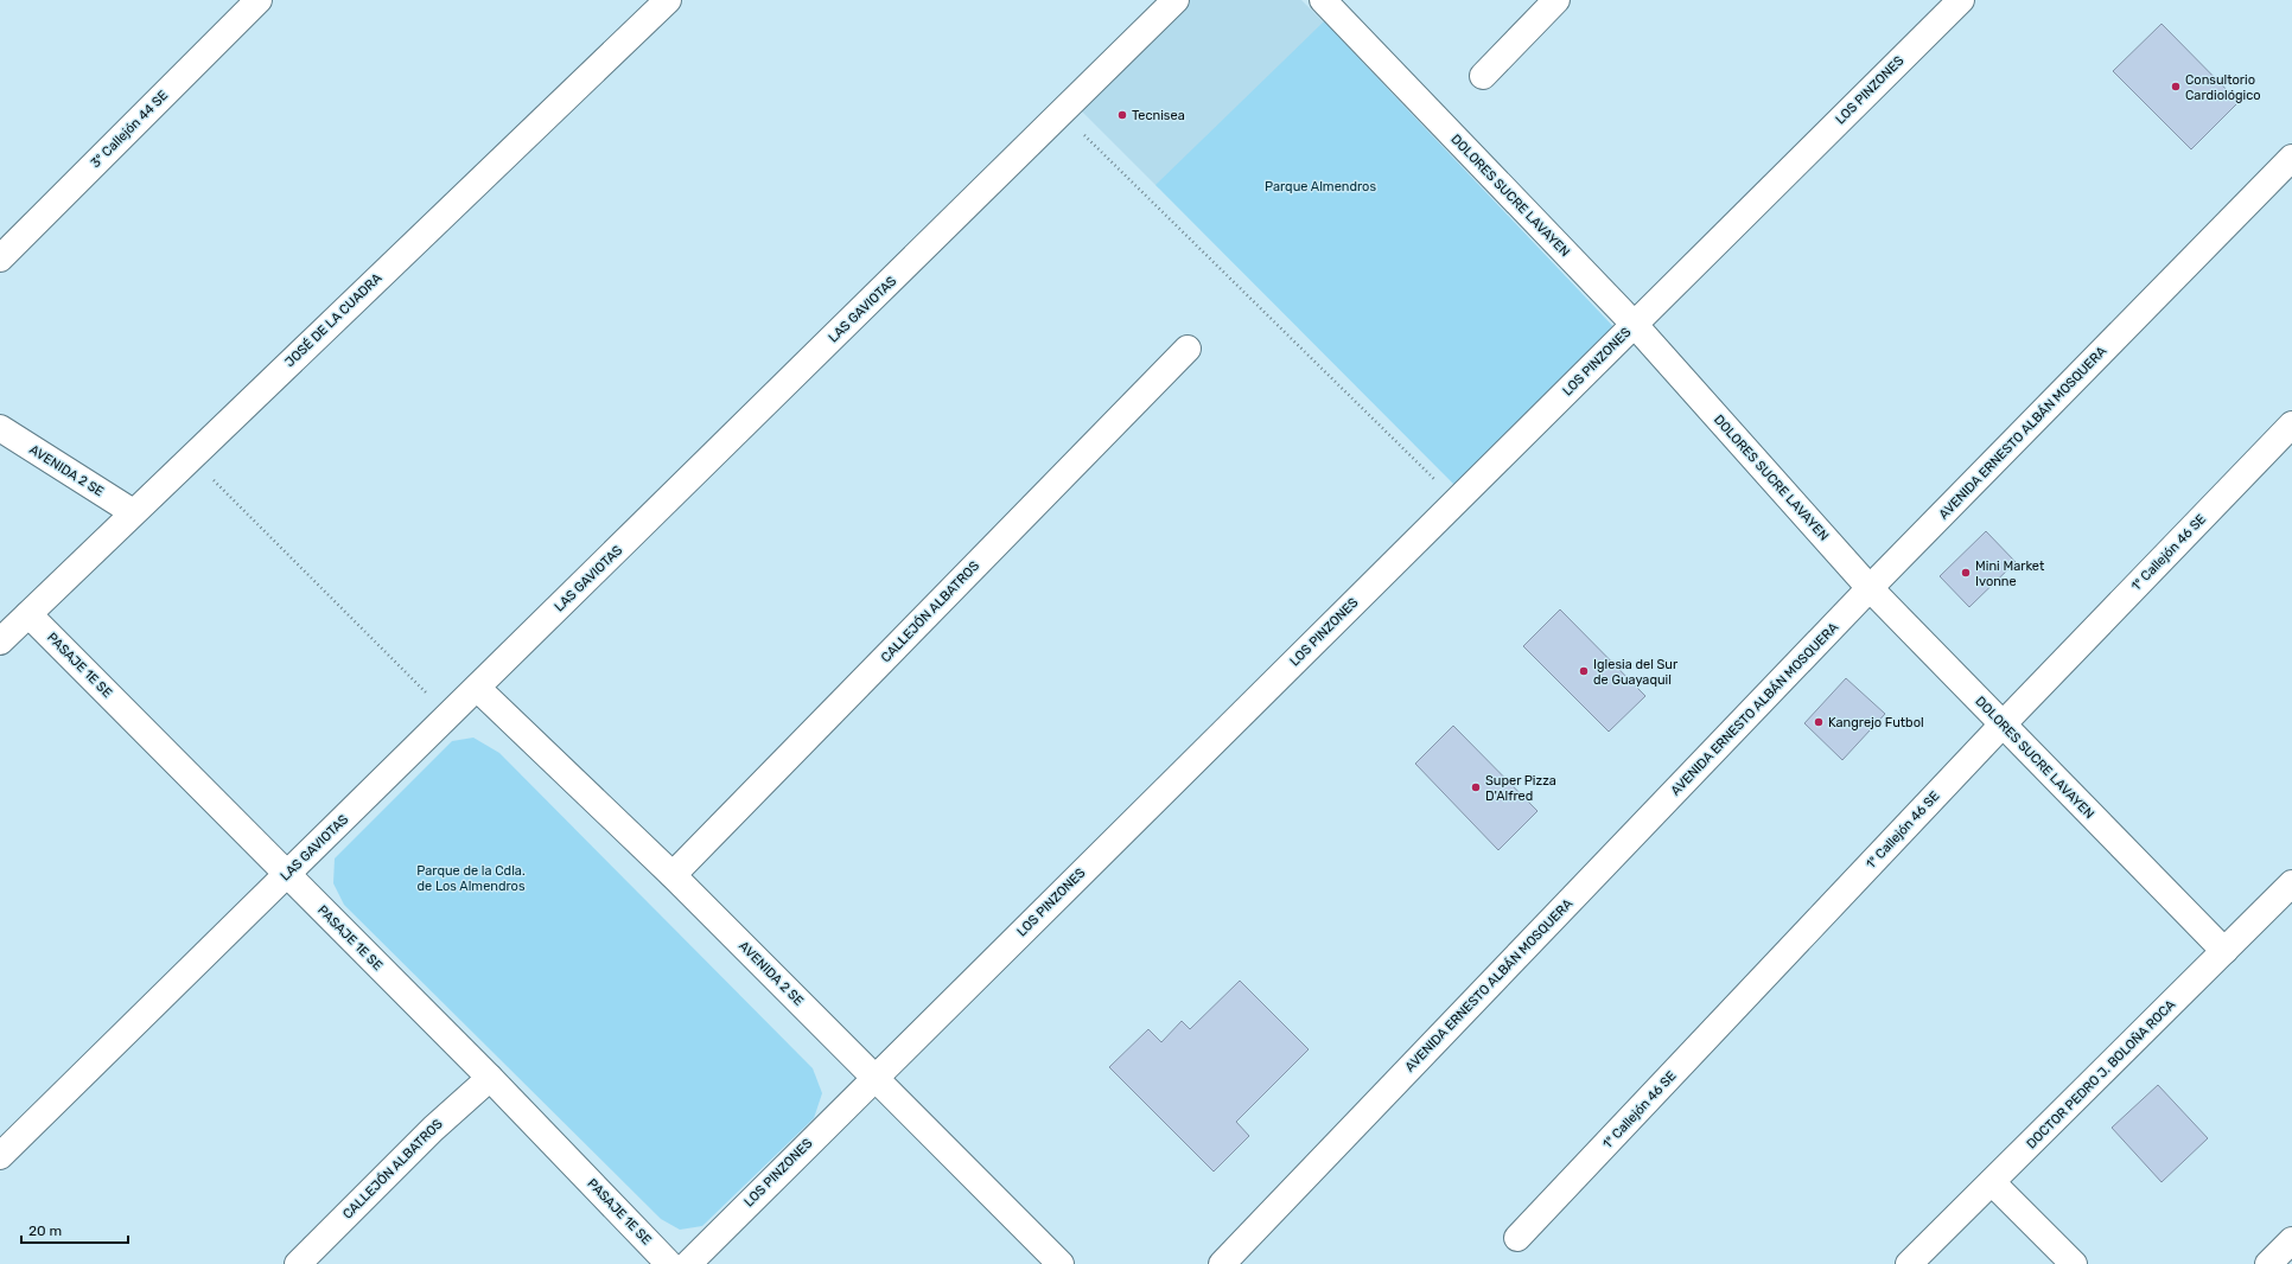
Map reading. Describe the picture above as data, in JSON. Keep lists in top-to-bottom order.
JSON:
{
  "streets": {
    "street": [
      "LOS PINZONES",
      "3º Callejón 44 SE",
      "DOLORES SUCRE LAVAYEN",
      "LAS GAVIOTAS",
      "JOSÉ DE LA CUADRA",
      "AVENIDA ERNESTO ALBÁN MOSQUERA",
      "AVENIDA 2 SE",
      "1º Callejón 46 SE",
      "CALLEJÓN ALBATROS",
      "PASAJE 1E SE",
      "DOCTOR PEDRO J. BOLOÑA ROCA"
    ]
  },
  "crossings": [
    ["LOS PINZONES", "DOLORES SUCRE LAVAYEN"],
    ["LOS PINZONES", "AVENIDA 2 SE"],
    ["DOLORES SUCRE LAVAYEN", "AVENIDA ERNESTO ALBÁN MOSQUERA"],
    ["DOLORES SUCRE LAVAYEN", "1º Callejón 46 SE"],
    ["DOLORES SUCRE LAVAYEN", "DOCTOR PEDRO J. BOLOÑA ROCA"],
    ["LAS GAVIOTAS", "AVENIDA 2 SE"],
    ["LAS GAVIOTAS", "PASAJE 1E SE"],
    ["JOSÉ DE LA CUADRA", "AVENIDA 2 SE"],
    ["JOSÉ DE LA CUADRA", "PASAJE 1E SE"],
    ["AVENIDA 2 SE", "CALLEJÓN ALBATROS"],
    ["CALLEJÓN ALBATROS", "PASAJE 1E SE"]
  ],
  "parks": ["Parque Almendros", "Parque de la Cdla. de Los Almendros"],
  "places": [
    "Consultorio Cardiológico",
    "Tecnisea",
    "Mini Market Ivonne",
    "Iglesia del Sur de Guayaquil",
    "Kangrejo Futbol",
    "Super Pizza D'Alfred"
  ],
  "scale_bar": "20 m"
}
